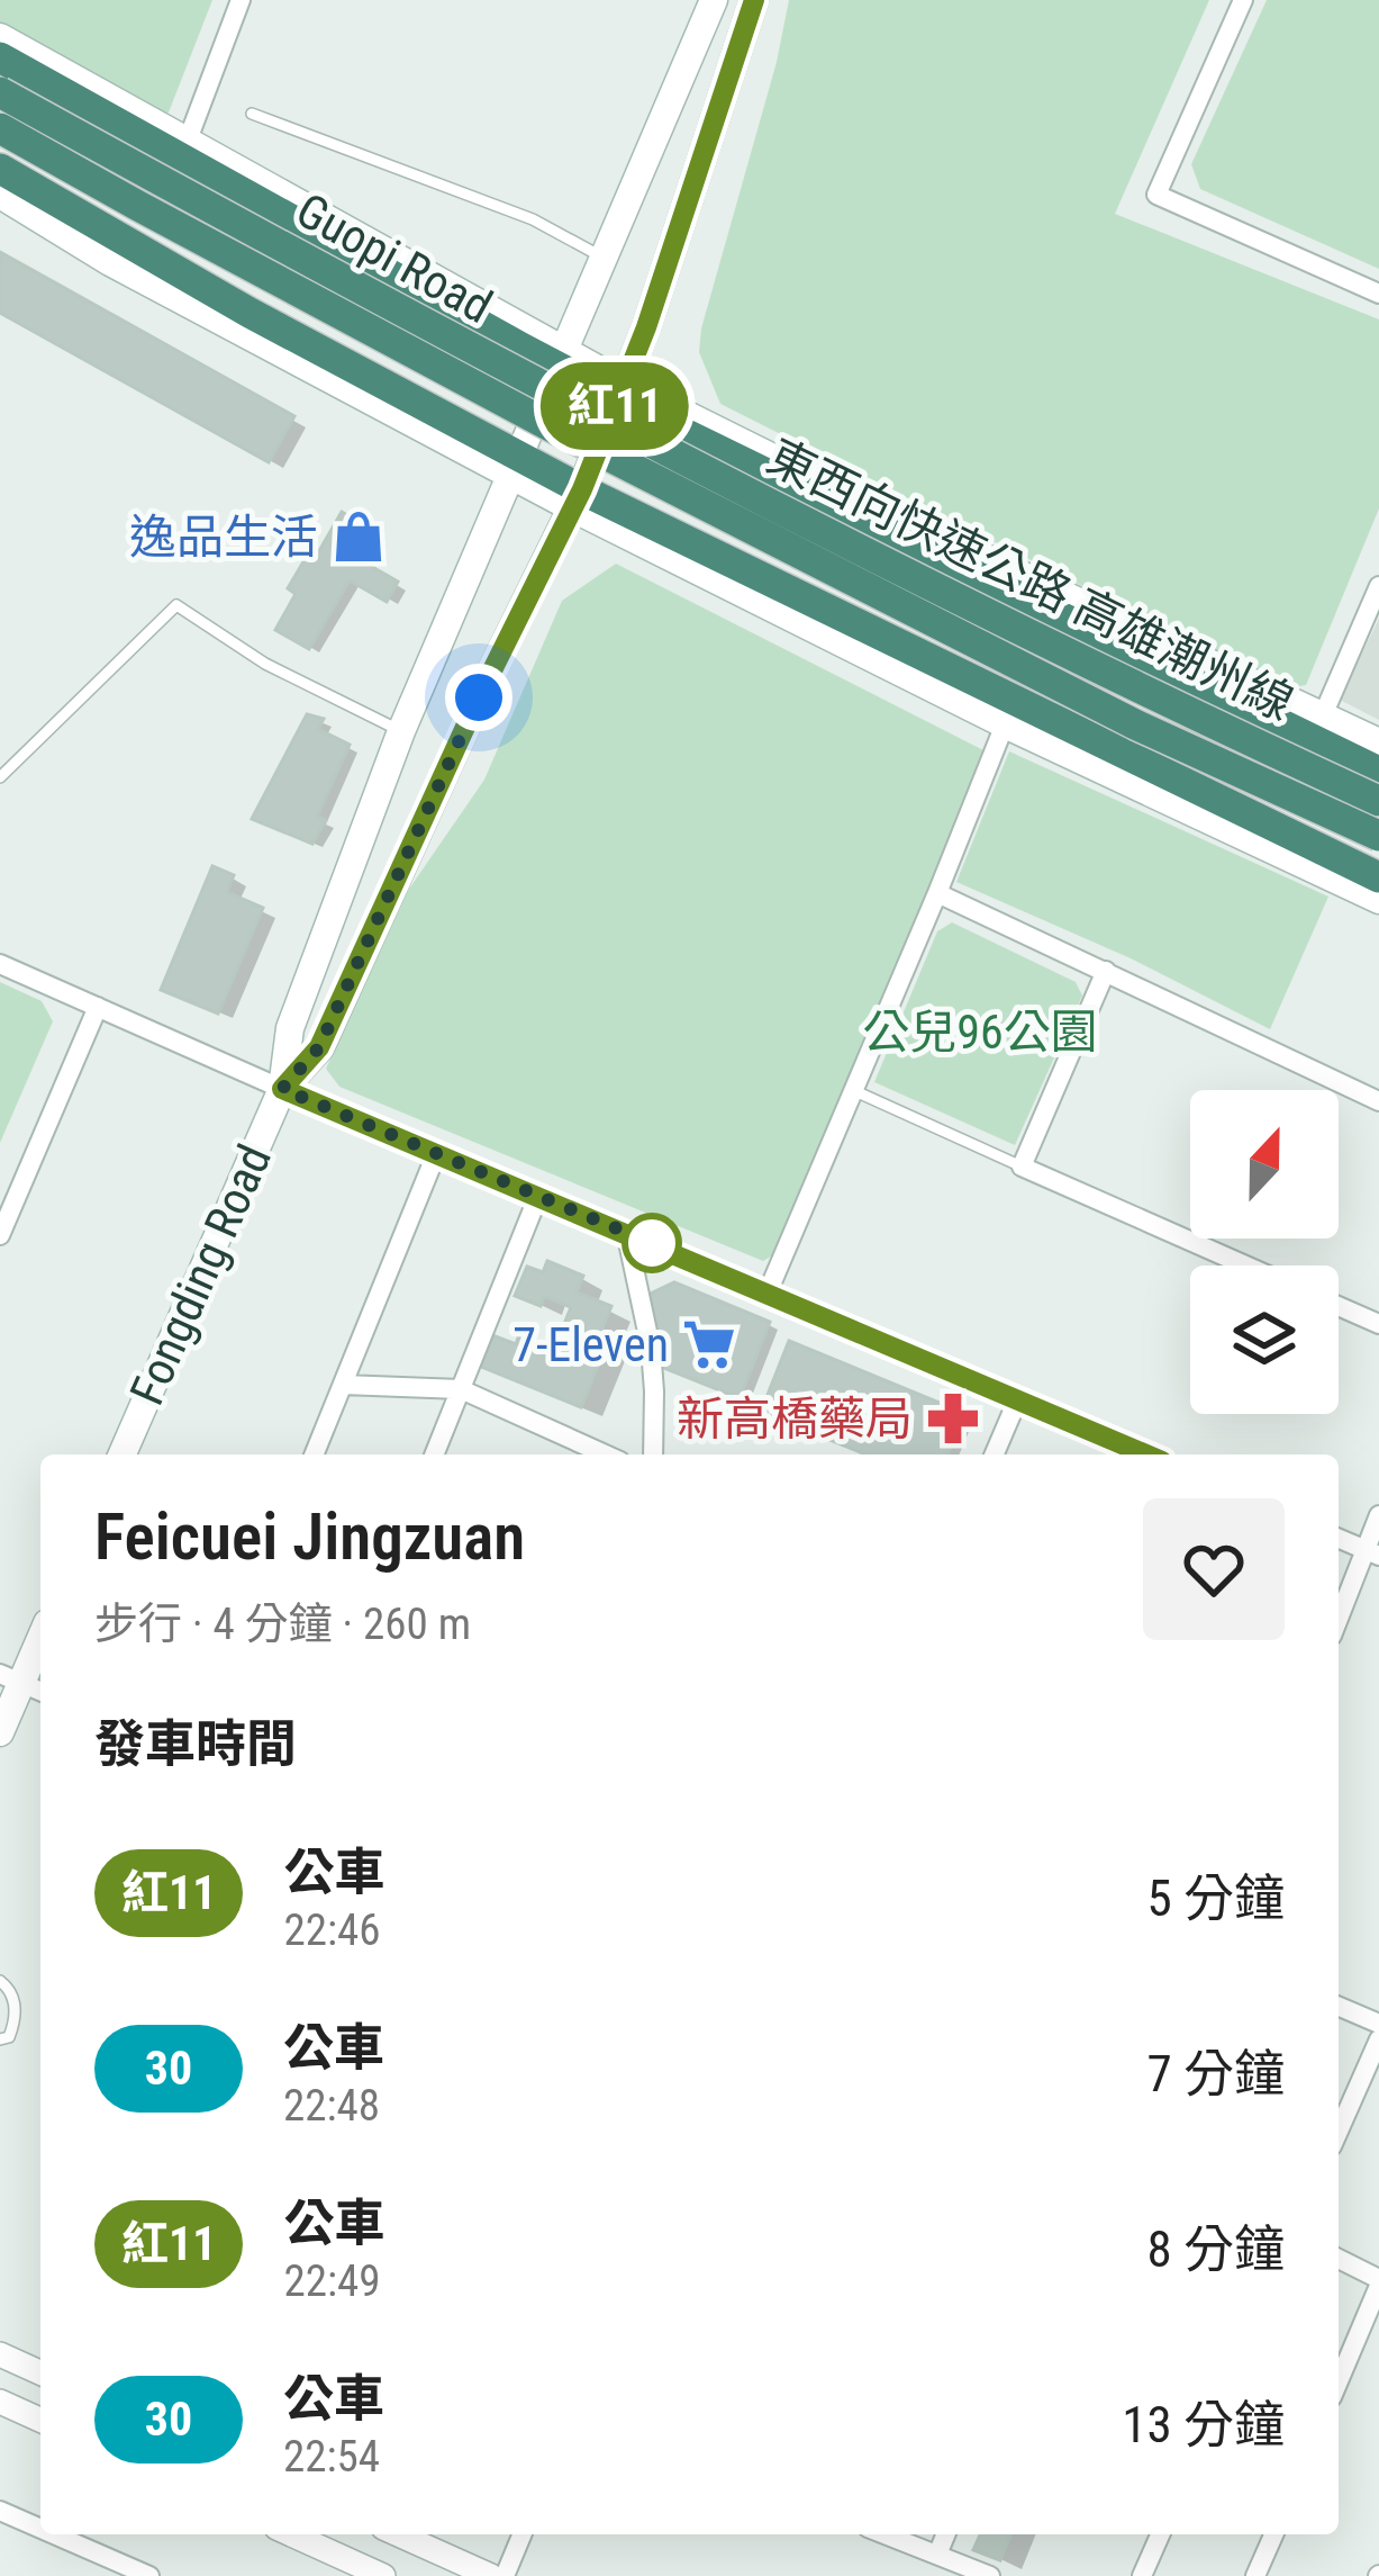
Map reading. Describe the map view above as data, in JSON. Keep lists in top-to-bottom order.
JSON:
{
  "streets": {
    "highway": ["東西向快速公路 高雄潮州線"],
    "main road": ["Guopi Road", "Fongding Road"]
  },
  "crossings": [
    ["Guopi Road", "Fongding Road"]
  ],
  "parks": ["公兒96公園"],
  "places": {
    "shop": ["逸品生活"],
    "supermarket": ["7-Eleven"],
    "pharmacy": ["新高橋藥局"]
  },
  "lines": ["bus line 紅11"],
  "north": "top",
  "page": {
    "on_map": "紅11",
    "heading": [
      ["Feicuei Jingzuan", "步行 · 4 分鐘 · 260 m"],
      "發車時間"
    ],
    "list": [
      {
        "mark": "紅11",
        "name": "公車",
        "note": "22:46",
        "value": "5 分鐘"
      },
      {
        "mark": "30",
        "name": "公車",
        "note": "22:48",
        "value": "7 分鐘"
      },
      {
        "mark": "紅11",
        "name": "公車",
        "note": "22:49",
        "value": "8 分鐘"
      },
      {
        "mark": "30",
        "name": "公車",
        "note": "22:54",
        "value": "13 分鐘"
      }
    ]
  }
}
